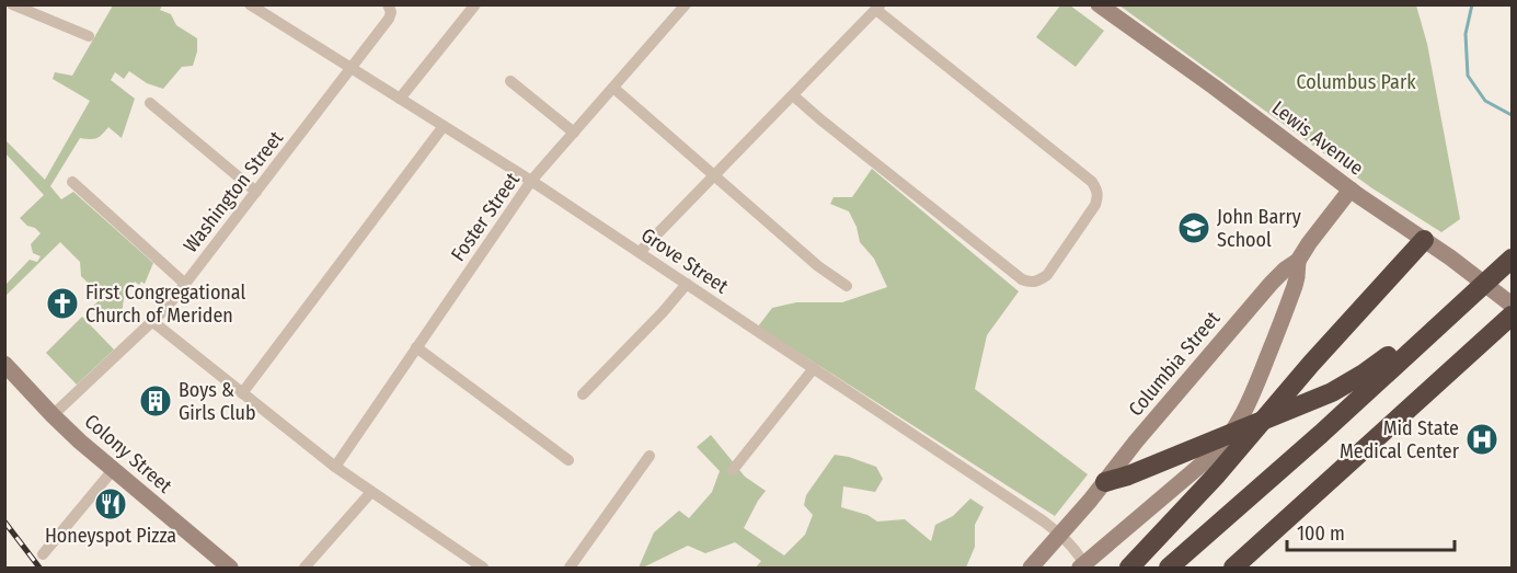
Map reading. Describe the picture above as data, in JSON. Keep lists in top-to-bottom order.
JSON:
{
  "streets": {
    "street": [
      "Lewis Avenue",
      "Washington Street",
      "Foster Street",
      "Grove Street",
      "Columbia Street",
      "Colony Street"
    ]
  },
  "crossings": [
    ["Lewis Avenue", "Columbia Street"],
    ["Washington Street", "Grove Street"],
    ["Washington Street", "Colony Street"],
    ["Foster Street", "Grove Street"],
    ["Grove Street", "Columbia Street"]
  ],
  "parks": ["Columbus Park"],
  "places": {
    "school or university": ["John Barry School"],
    "church": ["First Congregational Church of Meriden"],
    "building": ["Boys & Girls Club"],
    "hospital": ["Mid State Medical Center"],
    "restaurant": ["Honeyspot Pizza"]
  },
  "scale_bar": "100 m"
}
